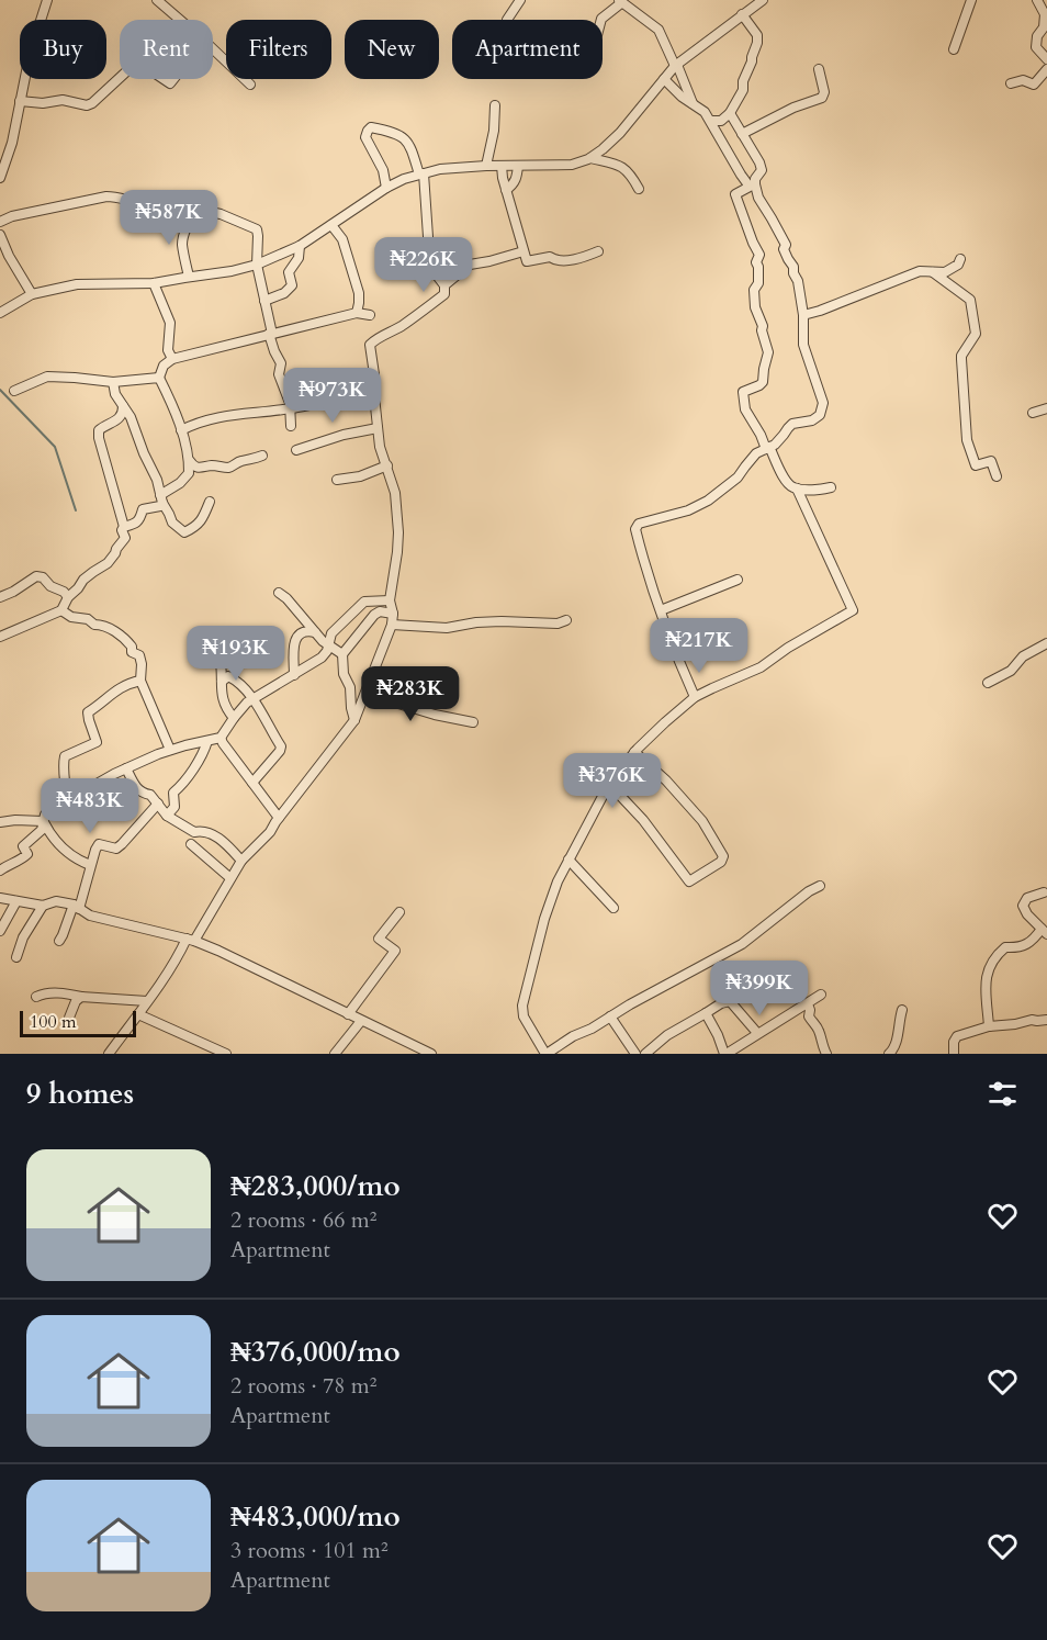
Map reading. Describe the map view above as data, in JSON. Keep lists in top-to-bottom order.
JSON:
{
  "scale_bar": "100 m",
  "page": {
    "chip": [
      "Buy",
      "Rent",
      "Filters",
      "New",
      "Apartment"
    ],
    "price": [
      "₦587K",
      "₦226K",
      "₦973K",
      "₦217K",
      "₦193K",
      "₦283K",
      "₦376K",
      "₦483K",
      "₦399K"
    ],
    "scale": "100 m",
    "heading": "9 homes",
    "list": [
      {
        "name": "₦283,000/mo",
        "note": "2 rooms · 66 m² · Apartment"
      },
      {
        "name": "₦376,000/mo",
        "note": "2 rooms · 78 m² · Apartment"
      },
      {
        "name": "₦483,000/mo",
        "note": "3 rooms · 101 m² · Apartment"
      }
    ]
  }
}
